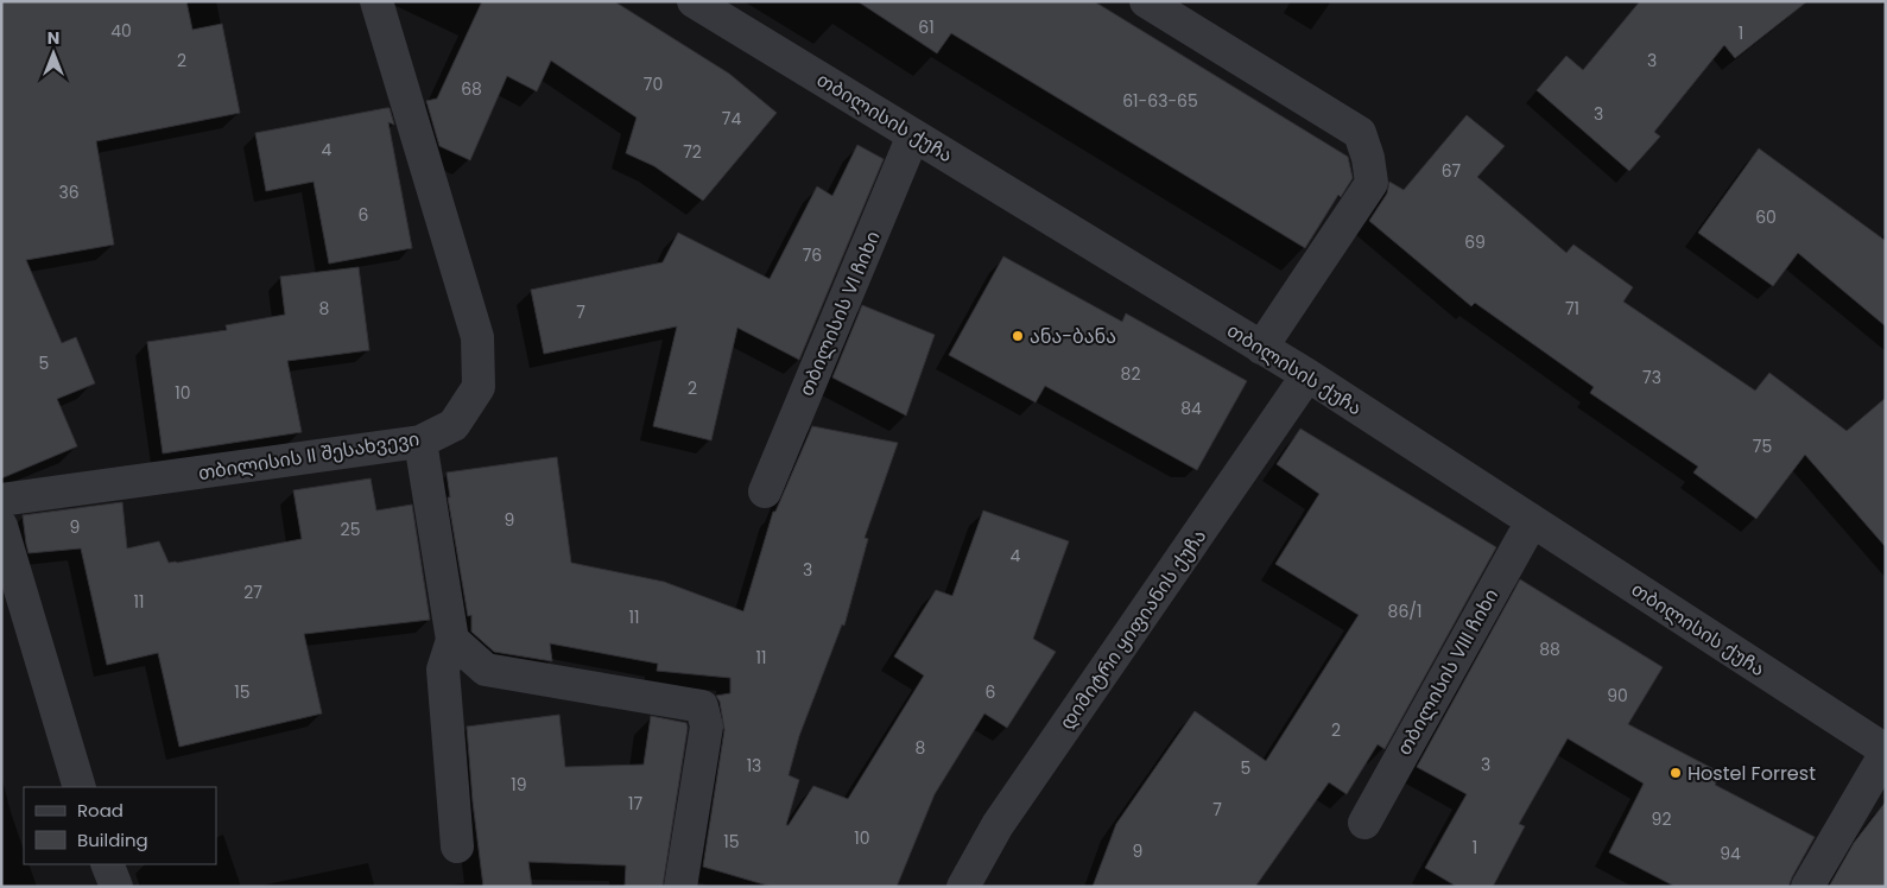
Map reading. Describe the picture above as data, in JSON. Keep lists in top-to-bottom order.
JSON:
{
  "streets": {
    "street": [
      "თბილისის ქუჩა",
      "თბილისის VI ჩიხი",
      "თბილისის II შესახვევი",
      "დიმიტრი ყიფიანის ქუჩა",
      "თბილისის VIII ჩიხი"
    ]
  },
  "crossings": [
    ["თბილისის ქუჩა", "თბილისის VI ჩიხი"],
    ["თბილისის ქუჩა", "დიმიტრი ყიფიანის ქუჩა"],
    ["თბილისის ქუჩა", "თბილისის VIII ჩიხი"]
  ],
  "places": ["ანა-ბანა", "Hostel Forrest"],
  "house_numbers": [
    "61",
    "40",
    "1",
    "2",
    "3",
    "70",
    "68",
    "61-63-65",
    "3",
    "74",
    "4",
    "72",
    "67",
    "36",
    "6",
    "60",
    "69",
    "76",
    "8",
    "71",
    "7",
    "5",
    "82",
    "73",
    "2",
    "10",
    "84",
    "75",
    "9",
    "9",
    "25",
    "4",
    "3",
    "27",
    "11",
    "86/1",
    "11",
    "88",
    "11",
    "15",
    "6",
    "90",
    "2",
    "8",
    "3",
    "13",
    "5",
    "19",
    "17",
    "7",
    "92",
    "10",
    "15",
    "1",
    "9",
    "94"
  ],
  "legend": ["Road", "Building"],
  "north": "top"
}
